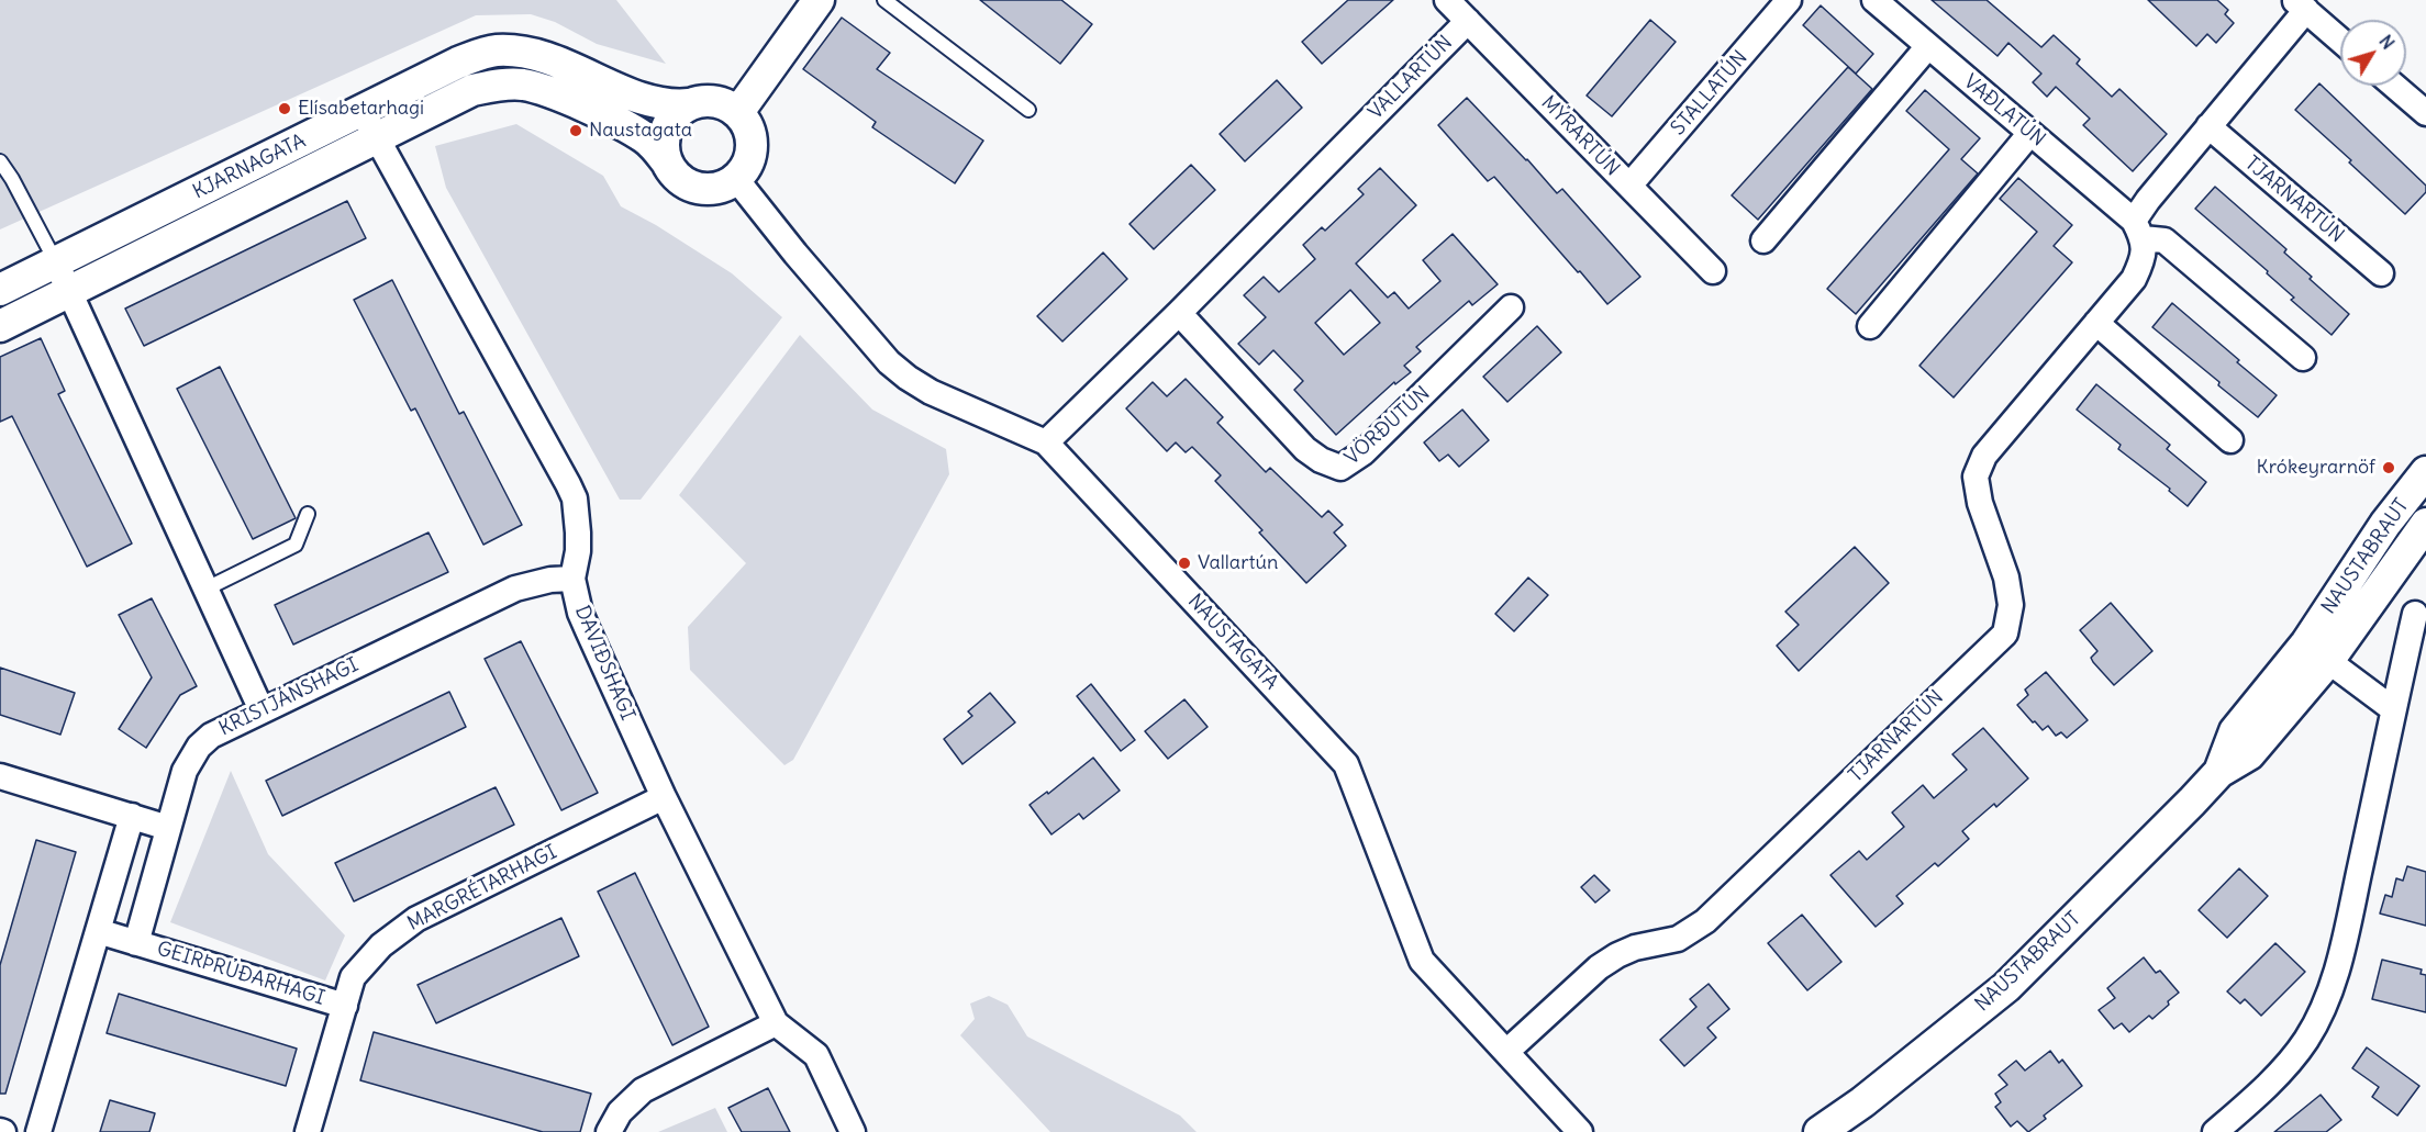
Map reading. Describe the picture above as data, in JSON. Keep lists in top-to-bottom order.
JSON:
{
  "streets": {
    "street": [
      "VALLARTÚN",
      "STALLATÚN",
      "VAÐLATÚN",
      "MÝRARTÚN",
      "KJARNAGATA",
      "TJARNARTÚN",
      "VÖRÐUTÚN",
      "NAUSTABRAUT",
      "NAUSTAGATA",
      "DAVIÐSHAGI",
      "KRISTJÁNSHAGI",
      "MARGRÉTARHAGI",
      "GEIRÞRÚÐARHAGI"
    ]
  },
  "crossings": [
    ["VALLARTÚN", "MÝRARTÚN"],
    ["VALLARTÚN", "VÖRÐUTÚN"],
    ["VALLARTÚN", "NAUSTAGATA"],
    ["STALLATÚN", "MÝRARTÚN"],
    ["VAÐLATÚN", "TJARNARTÚN"],
    ["KJARNAGATA", "NAUSTAGATA"],
    ["KJARNAGATA", "DAVIÐSHAGI"],
    ["TJARNARTÚN", "NAUSTAGATA"],
    ["DAVIÐSHAGI", "KRISTJÁNSHAGI"],
    ["DAVIÐSHAGI", "MARGRÉTARHAGI"],
    ["KRISTJÁNSHAGI", "GEIRÞRÚÐARHAGI"],
    ["MARGRÉTARHAGI", "GEIRÞRÚÐARHAGI"]
  ],
  "places": [
    "Elísabetarhagi",
    "Naustagata",
    "Krókeyrarnöf",
    "Vallartún"
  ],
  "north": "top right"
}
